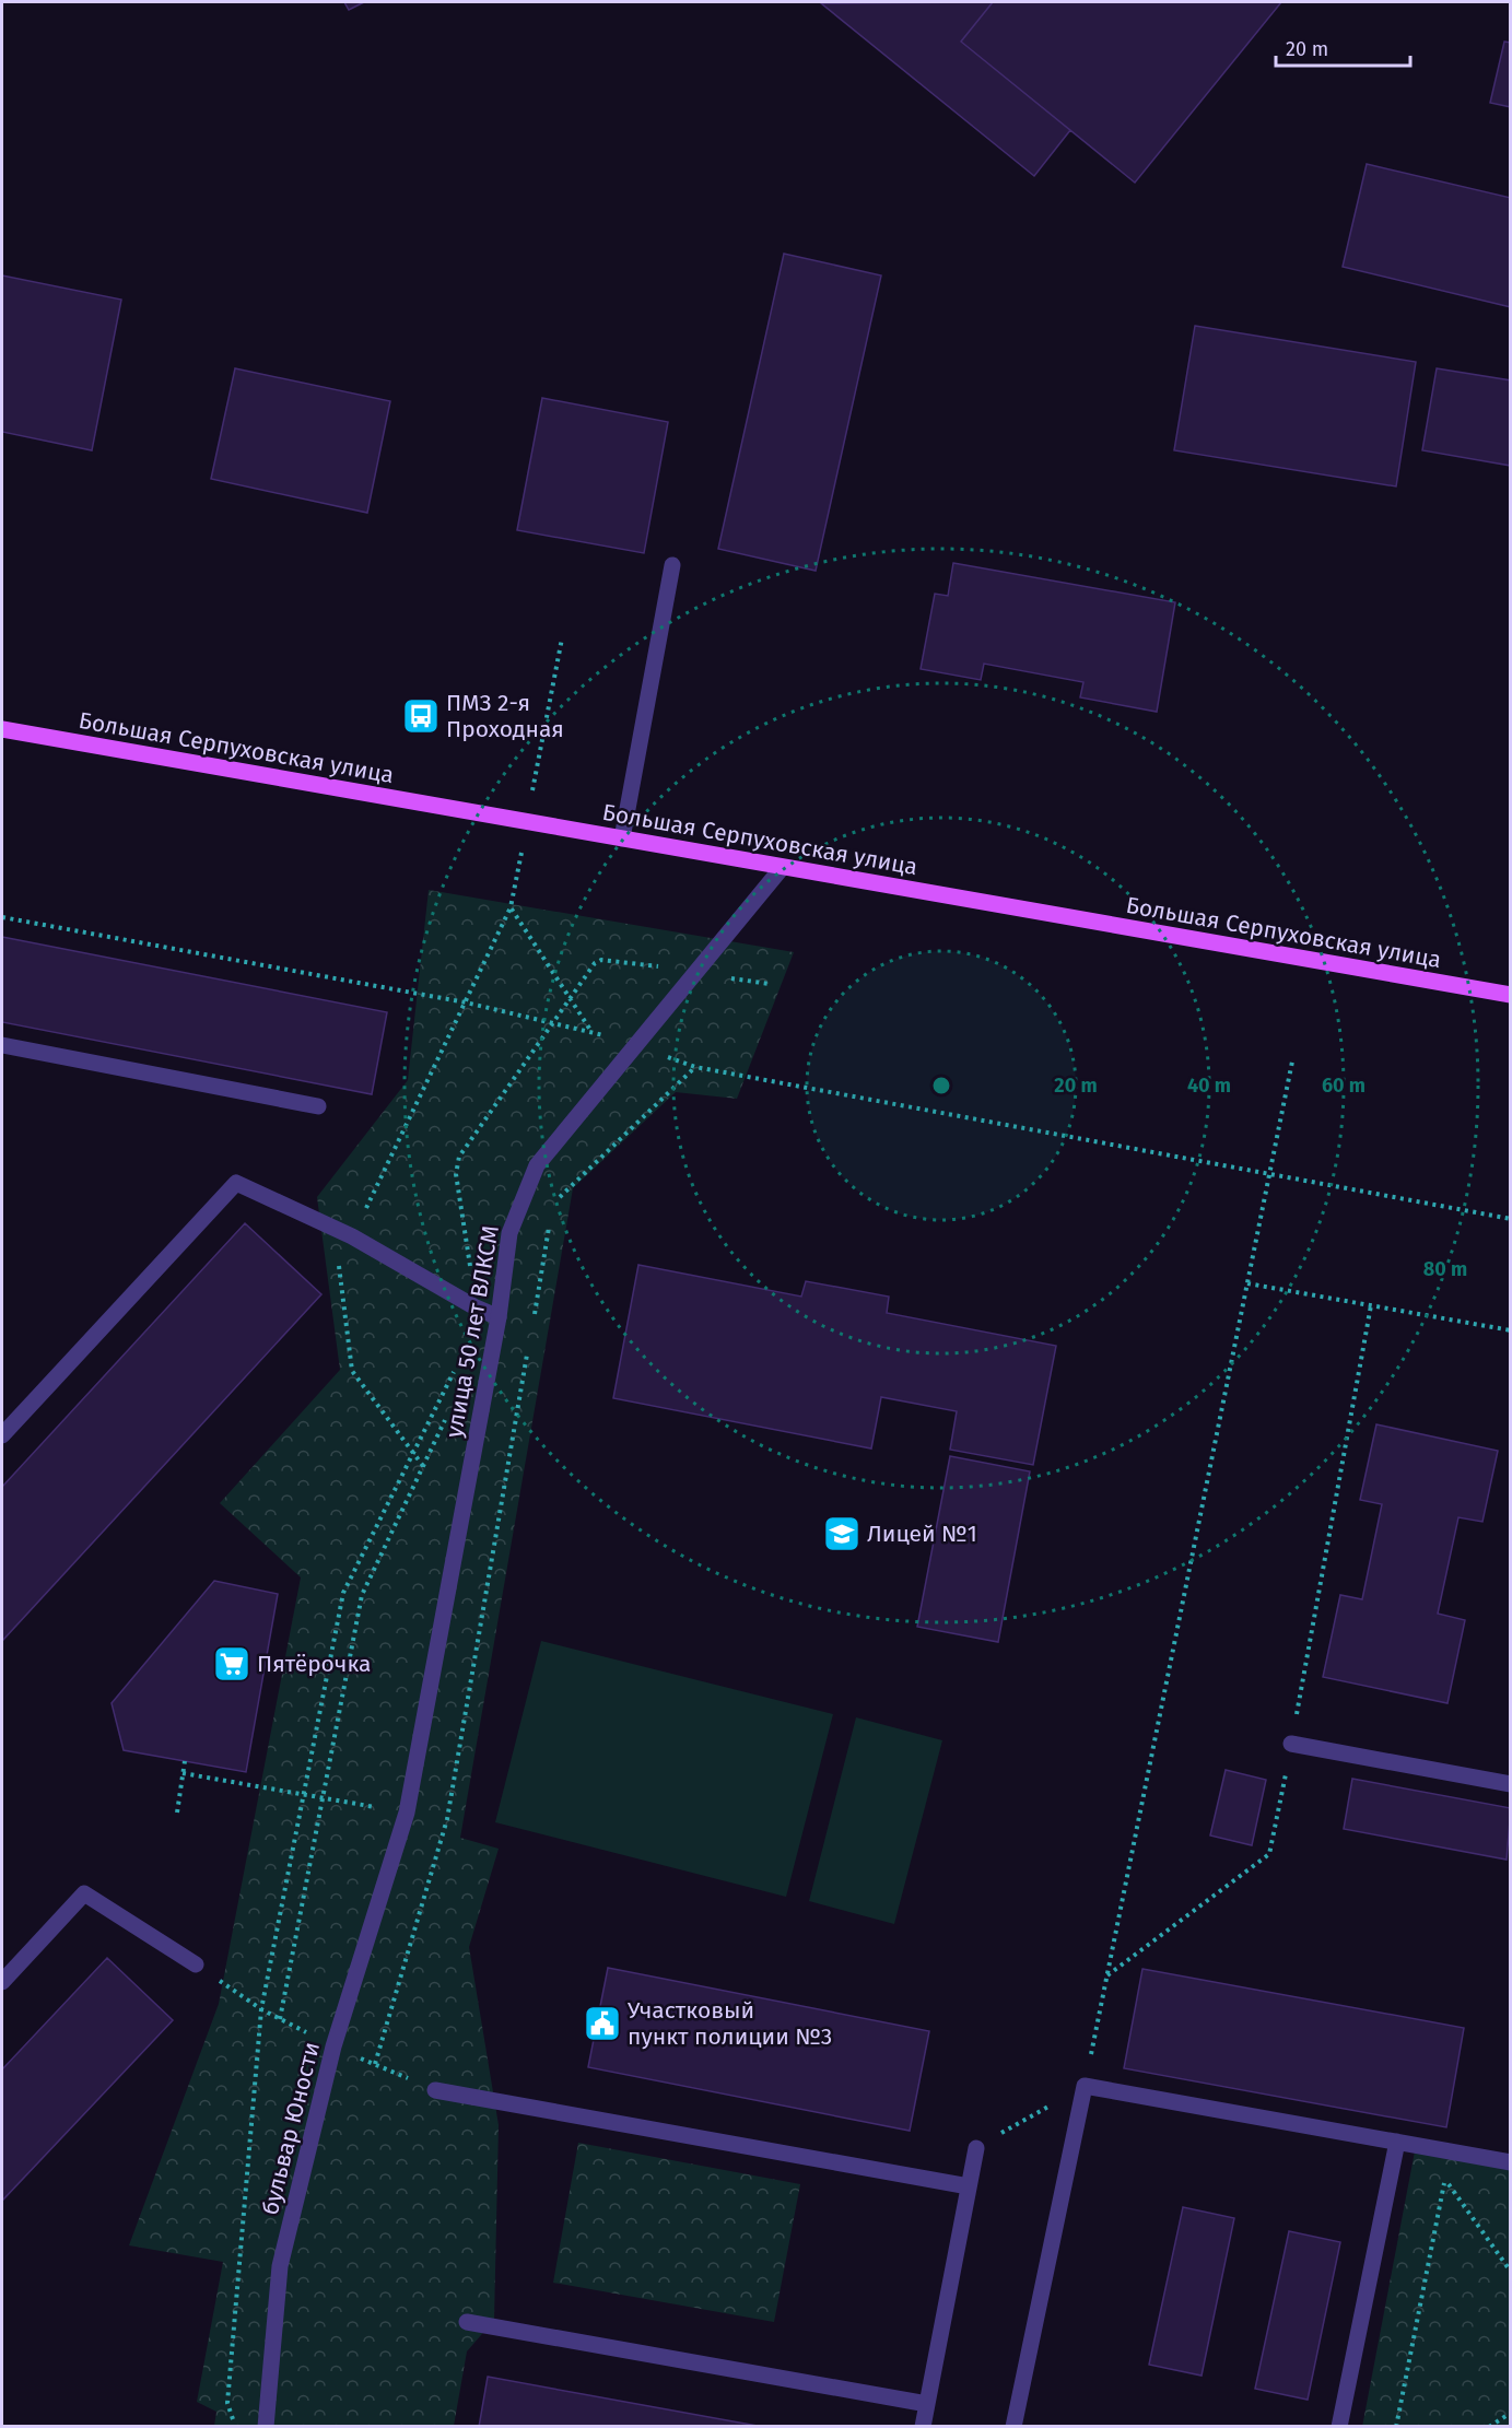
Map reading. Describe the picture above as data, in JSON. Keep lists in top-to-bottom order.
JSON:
{
  "streets": {
    "main road": ["Большая Серпуховская улица"],
    "street": ["улица 50 лет ВЛКСМ", "бульвар Юности"]
  },
  "crossings": [
    ["Большая Серпуховская улица", "улица 50 лет ВЛКСМ"],
    ["улица 50 лет ВЛКСМ", "бульвар Юности"]
  ],
  "places": {
    "bus stop": ["ПМЗ 2-я Проходная"],
    "school or university": ["Лицей №1"],
    "supermarket": ["Пятёрочка"],
    "public building": ["Участковый пункт полиции №3"]
  },
  "scale_bar": "20 m",
  "rings": [
    "20 m",
    "40 m",
    "60 m",
    "80 m"
  ]
}
